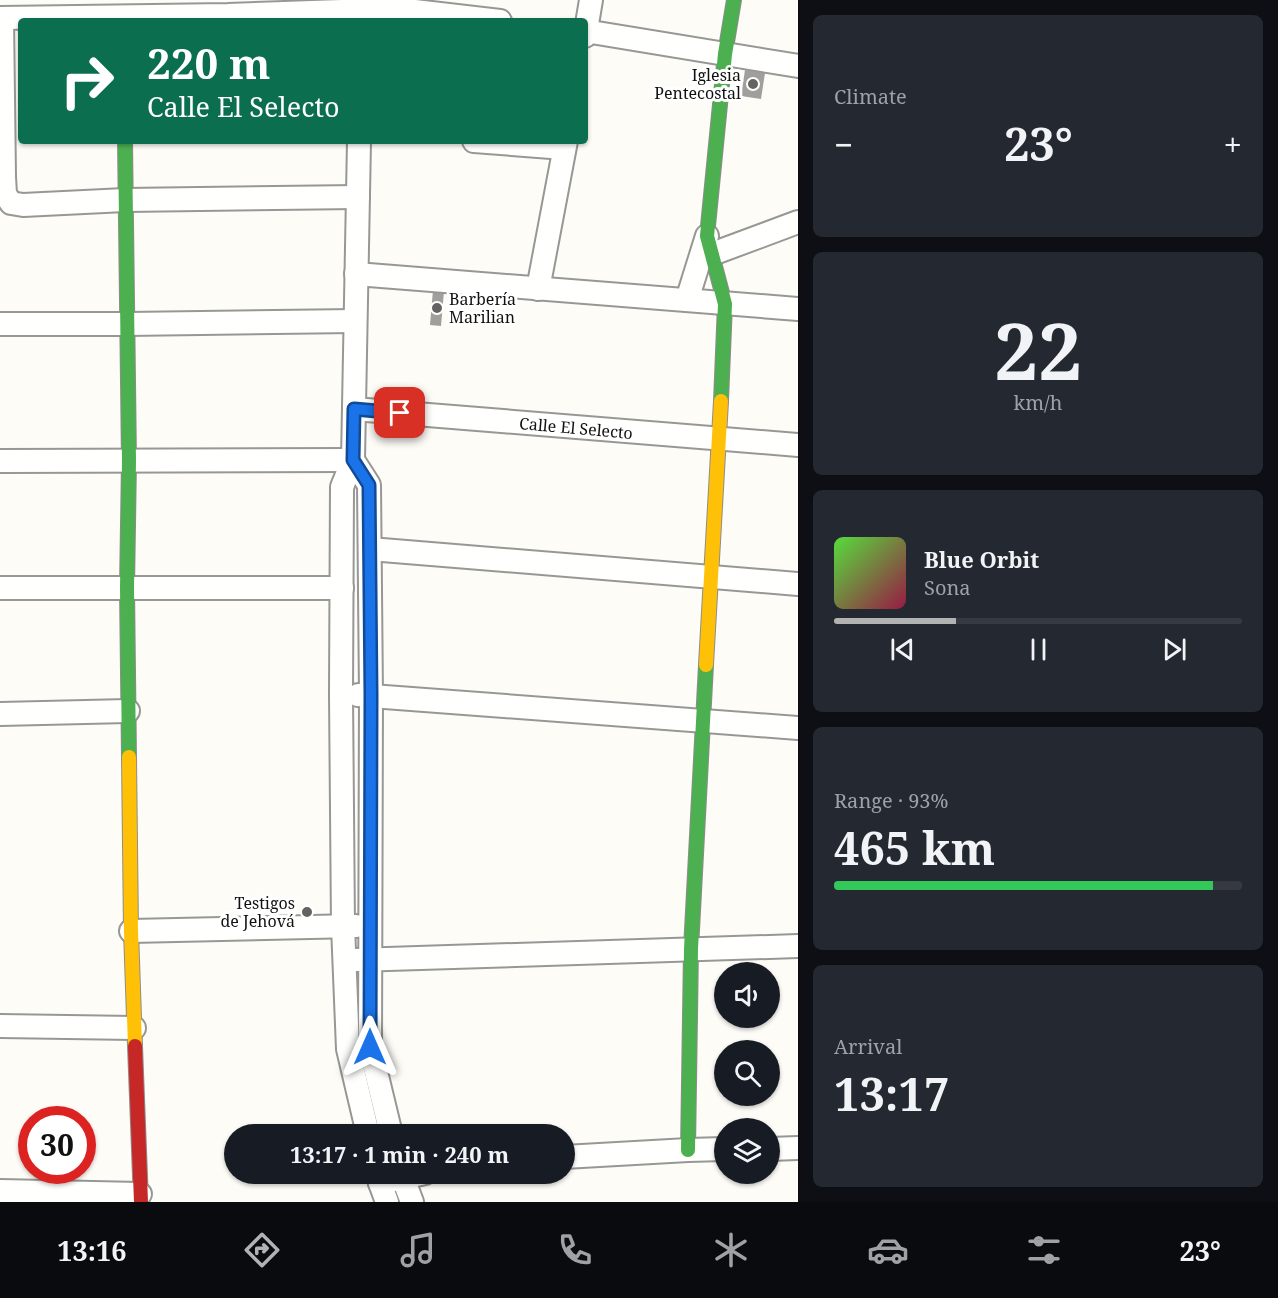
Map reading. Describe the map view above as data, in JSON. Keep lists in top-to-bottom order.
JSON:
{
  "streets": {
    "street": ["Calle El Selecto"]
  },
  "places": ["Iglesia Pentecostal", "Barbería Marilian", "Testigos de Jehová"],
  "page": {
    "tile": [
      "Climate",
      ["22", "km/h"],
      ["Range · 93%", "465 km"],
      ["Arrival", "13:17"]
    ],
    "turn": ["220 m", "Calle El Selecto"],
    "heat": ["−", "23°", "+"],
    "song": ["Blue Orbit", "Sona"],
    "limit": "30",
    "trip": "13:17 · 1 min · 240 m",
    "tabs": ["13:16", "23°"]
  }
}
